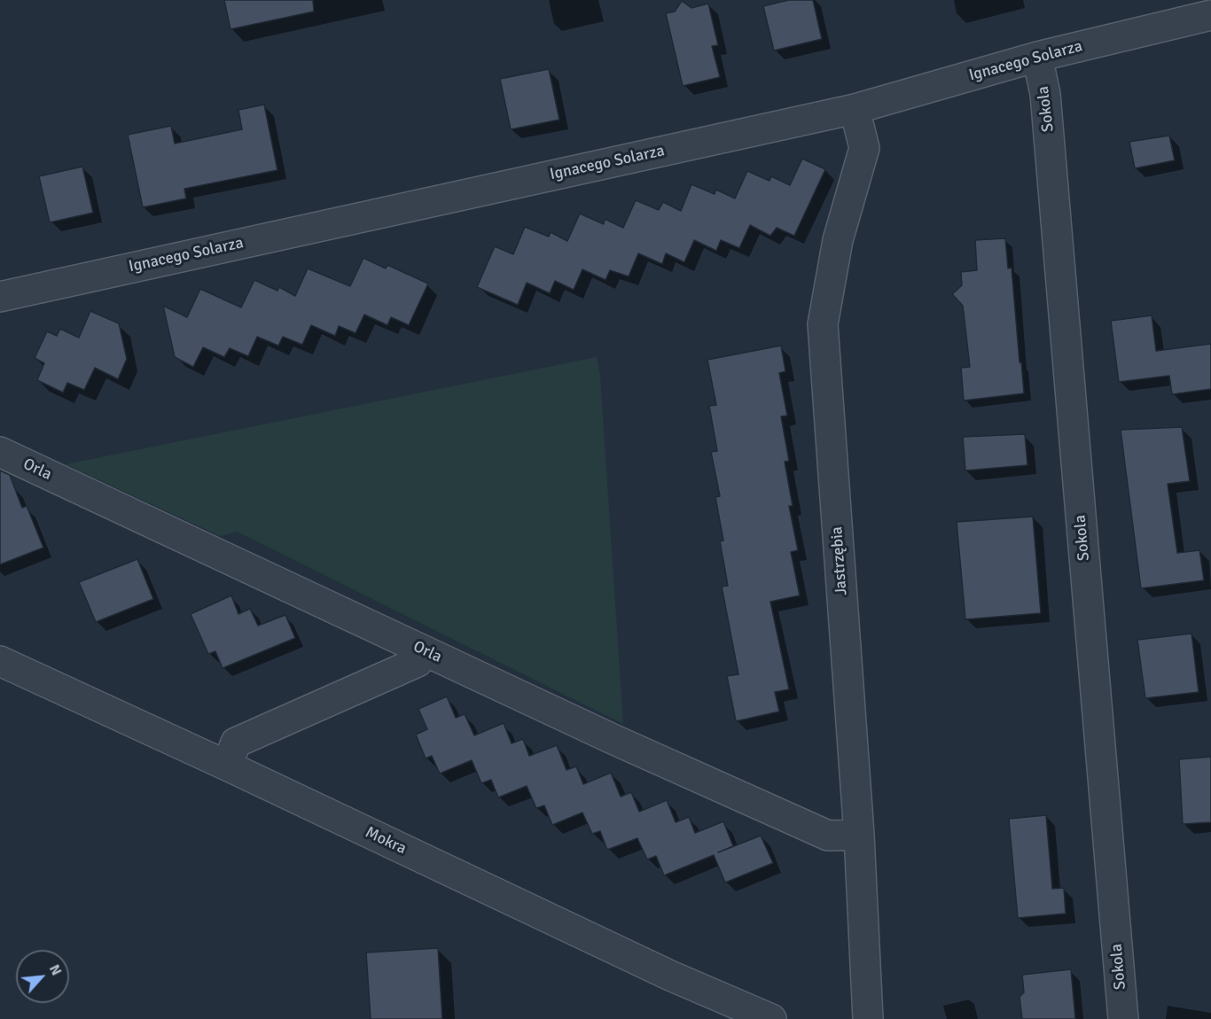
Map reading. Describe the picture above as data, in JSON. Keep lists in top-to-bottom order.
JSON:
{
  "streets": {
    "street": [
      "Ignacego Solarza",
      "Sokola",
      "Orla",
      "Jastrzębia",
      "Mokra"
    ]
  },
  "crossings": [
    ["Ignacego Solarza", "Sokola"],
    ["Ignacego Solarza", "Jastrzębia"],
    ["Orla", "Jastrzębia"]
  ],
  "north": "top right"
}
